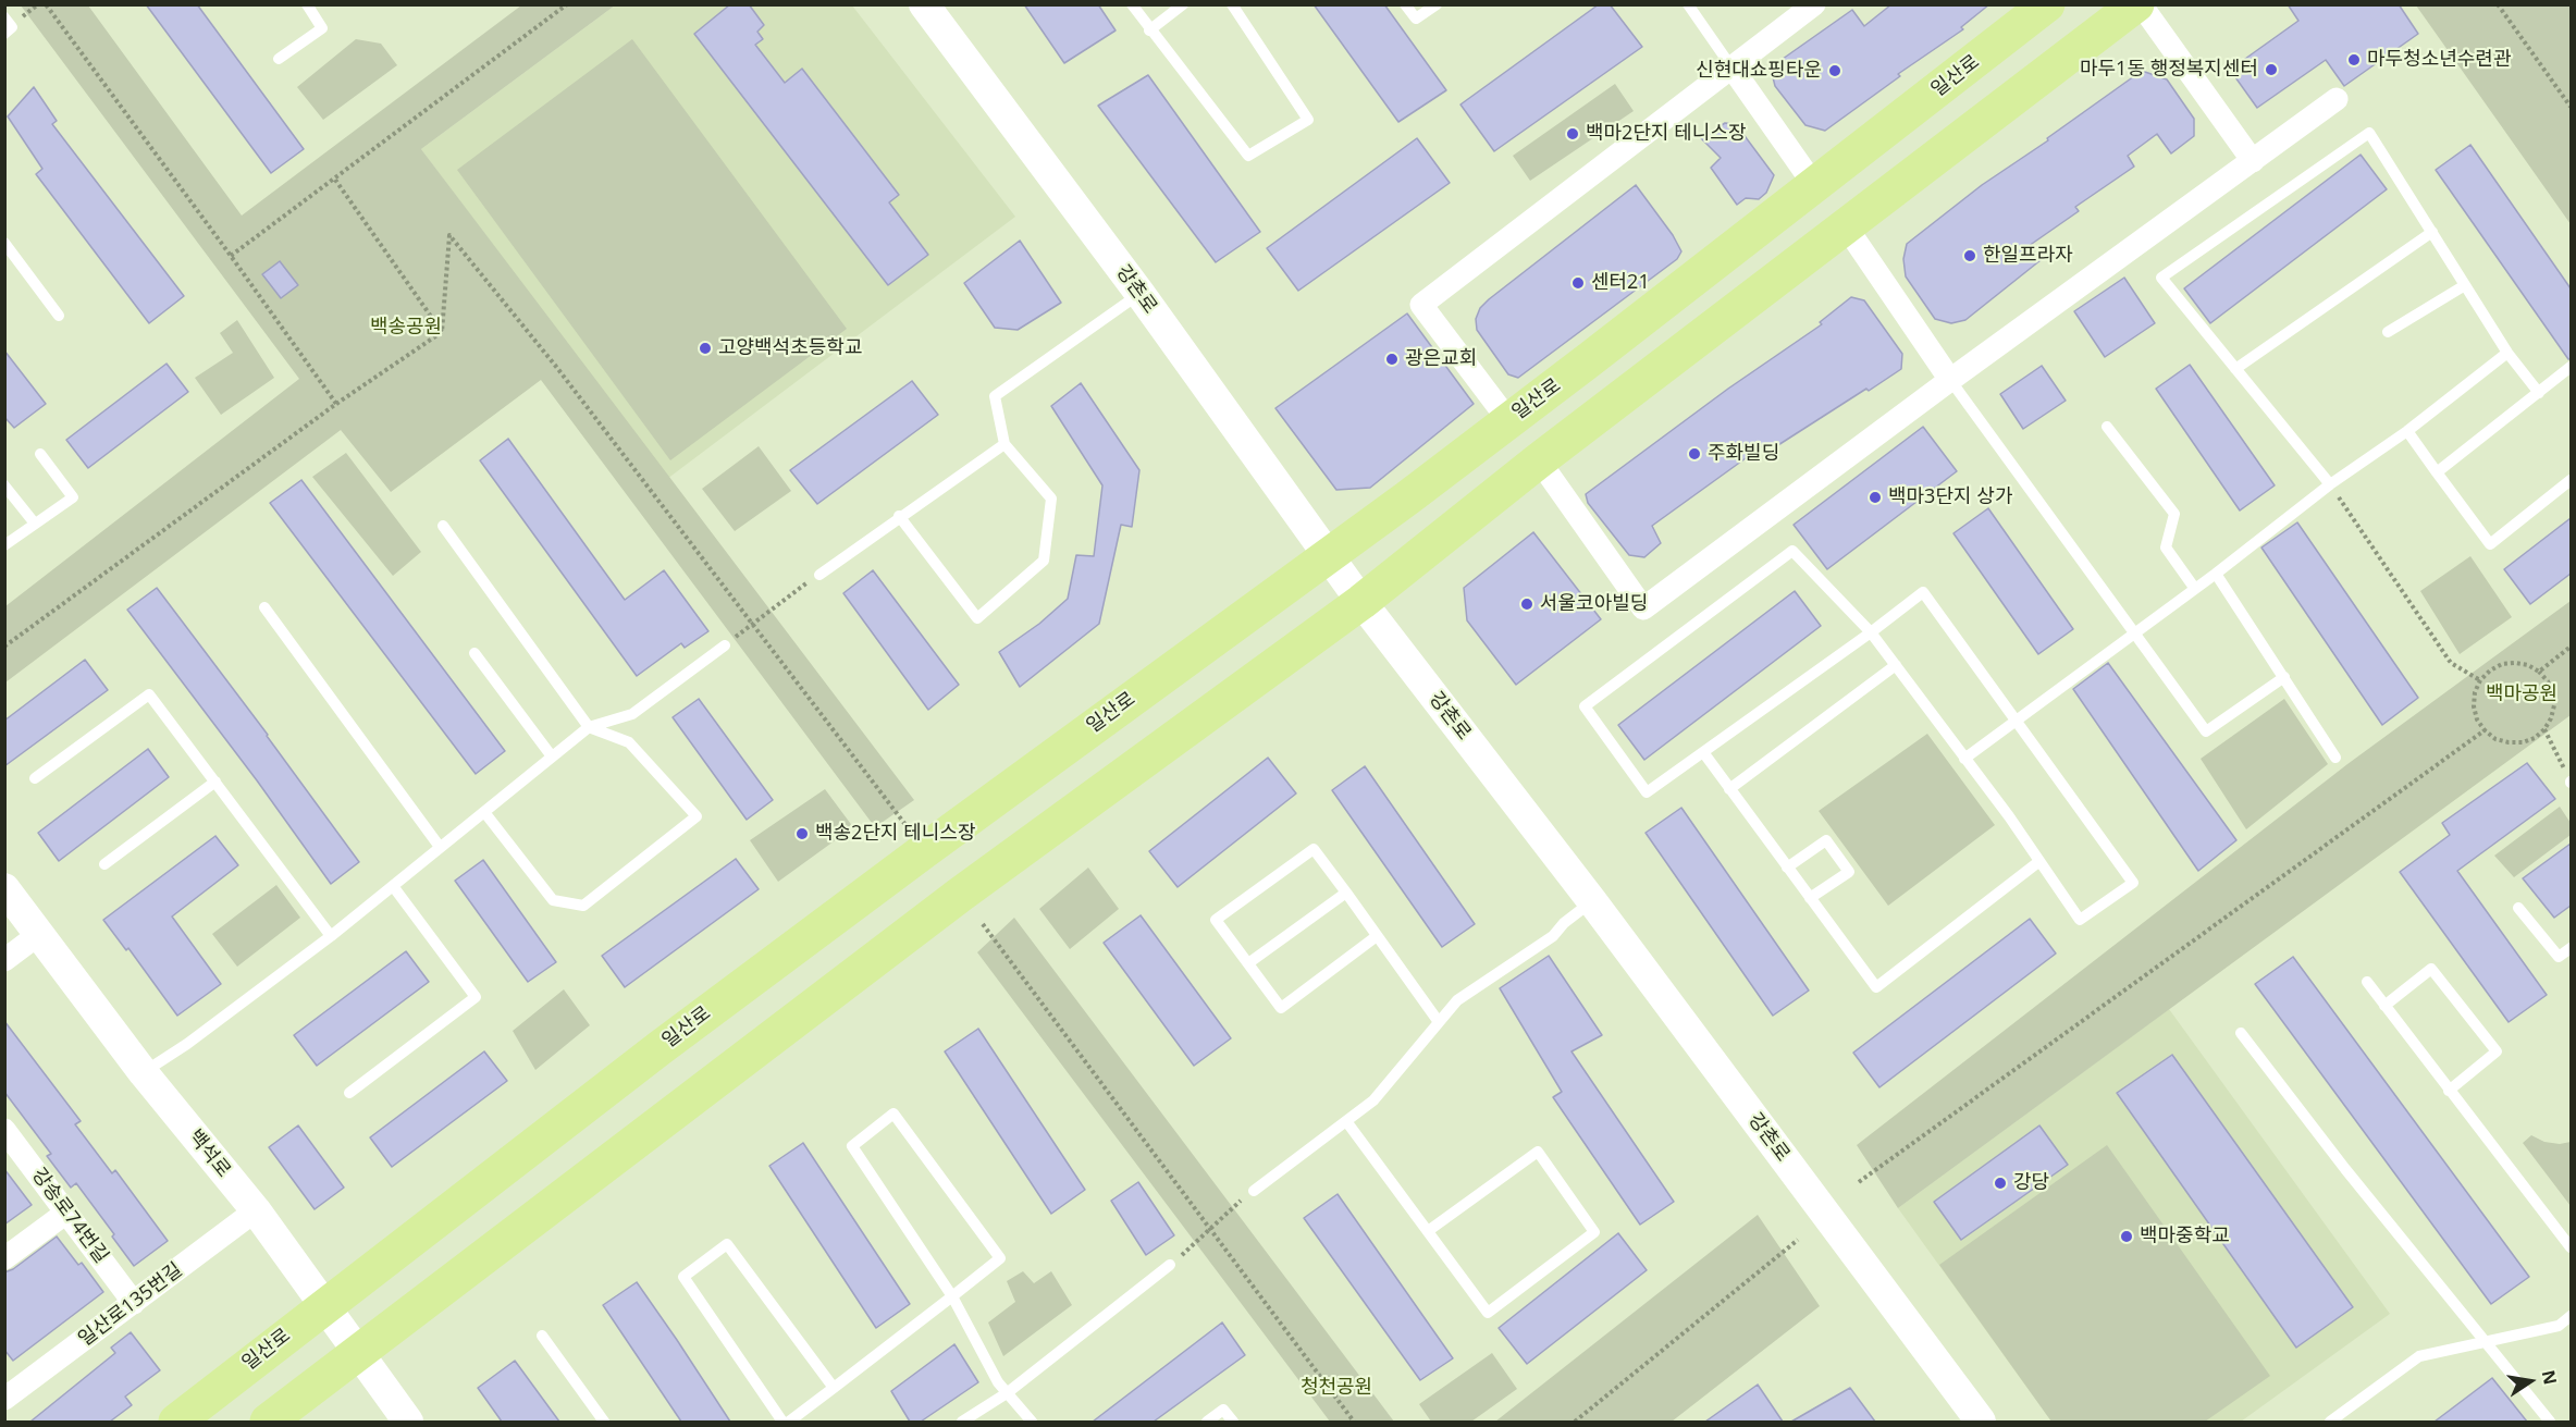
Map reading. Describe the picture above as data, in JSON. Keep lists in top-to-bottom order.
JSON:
{
  "streets": {
    "main road": ["일산로", "강촌로", "백석로"],
    "street": ["강송로74번길", "일산로135번길"]
  },
  "crossings": [
    ["일산로", "강촌로"],
    ["일산로", "백석로"],
    ["백석로", "일산로135번길"],
    ["강송로74번길", "일산로135번길"]
  ],
  "parks": ["백송공원", "백마공원", "청천공원"],
  "places": [
    "마두청소년수련관",
    "마두1동 행정복지센터",
    "신현대쇼핑타운",
    "백마2단지 테니스장",
    "한일프라자",
    "센터21",
    "고양백석초등학교",
    "광은교회",
    "주화빌딩",
    "백마3단지 상가",
    "서울코아빌딩",
    "백송2단지 테니스장",
    "강당",
    "백마중학교"
  ],
  "north": "right"
}
